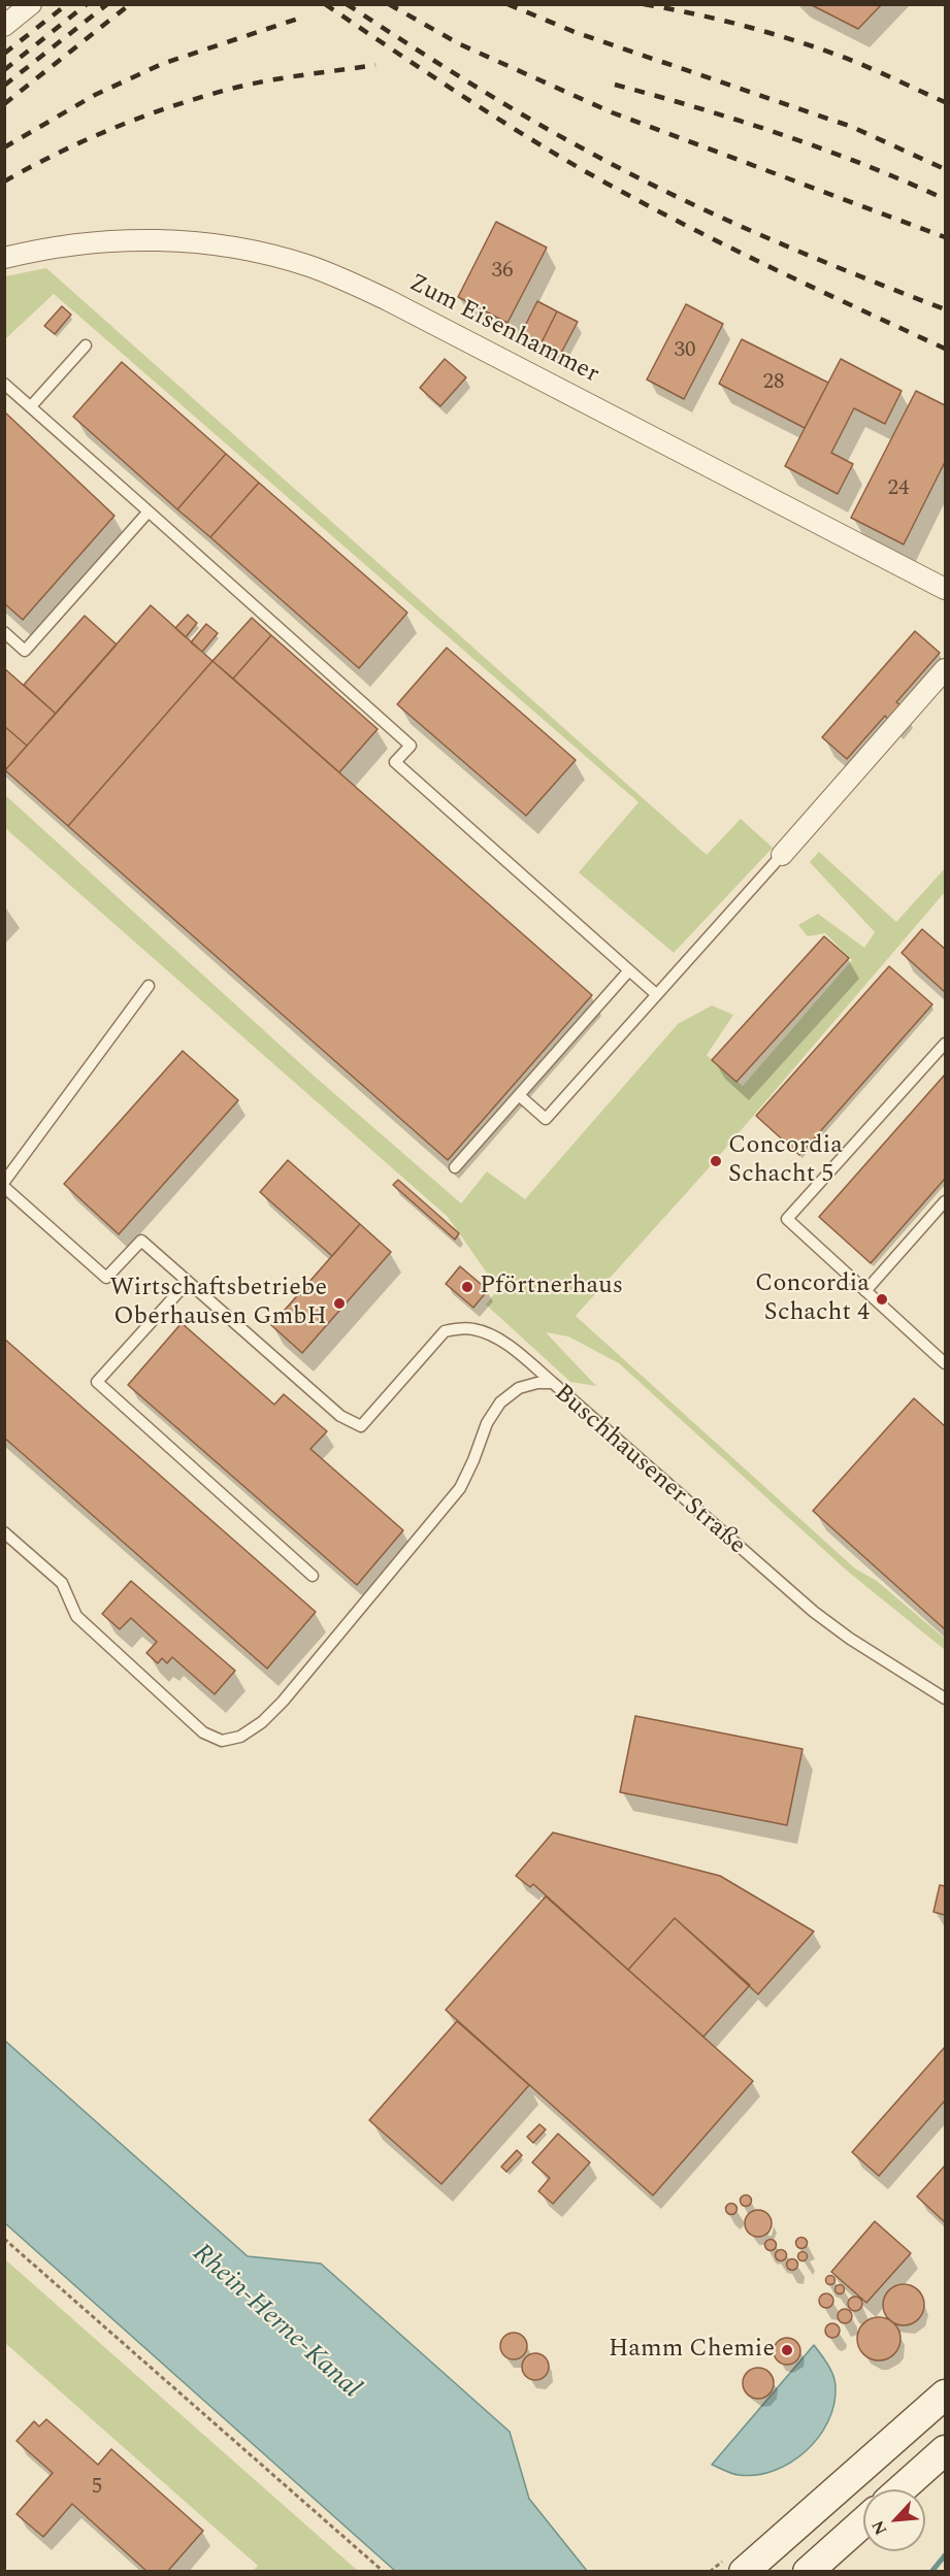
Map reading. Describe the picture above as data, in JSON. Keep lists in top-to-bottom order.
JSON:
{
  "streets": {
    "street": ["Zum Eisenhammer"],
    "lane": ["Buschhausener Straße"]
  },
  "water": ["Rhein-Herne-Kanal"],
  "places": [
    "Concordia Schacht 5",
    "Pförtnerhaus",
    "Concordia Schacht 4",
    "Wirtschaftsbetriebe Oberhausen GmbH",
    "Hamm Chemie"
  ],
  "house_numbers": [
    "36",
    "30",
    "28",
    "24",
    "5"
  ],
  "north": "bottom left"
}
